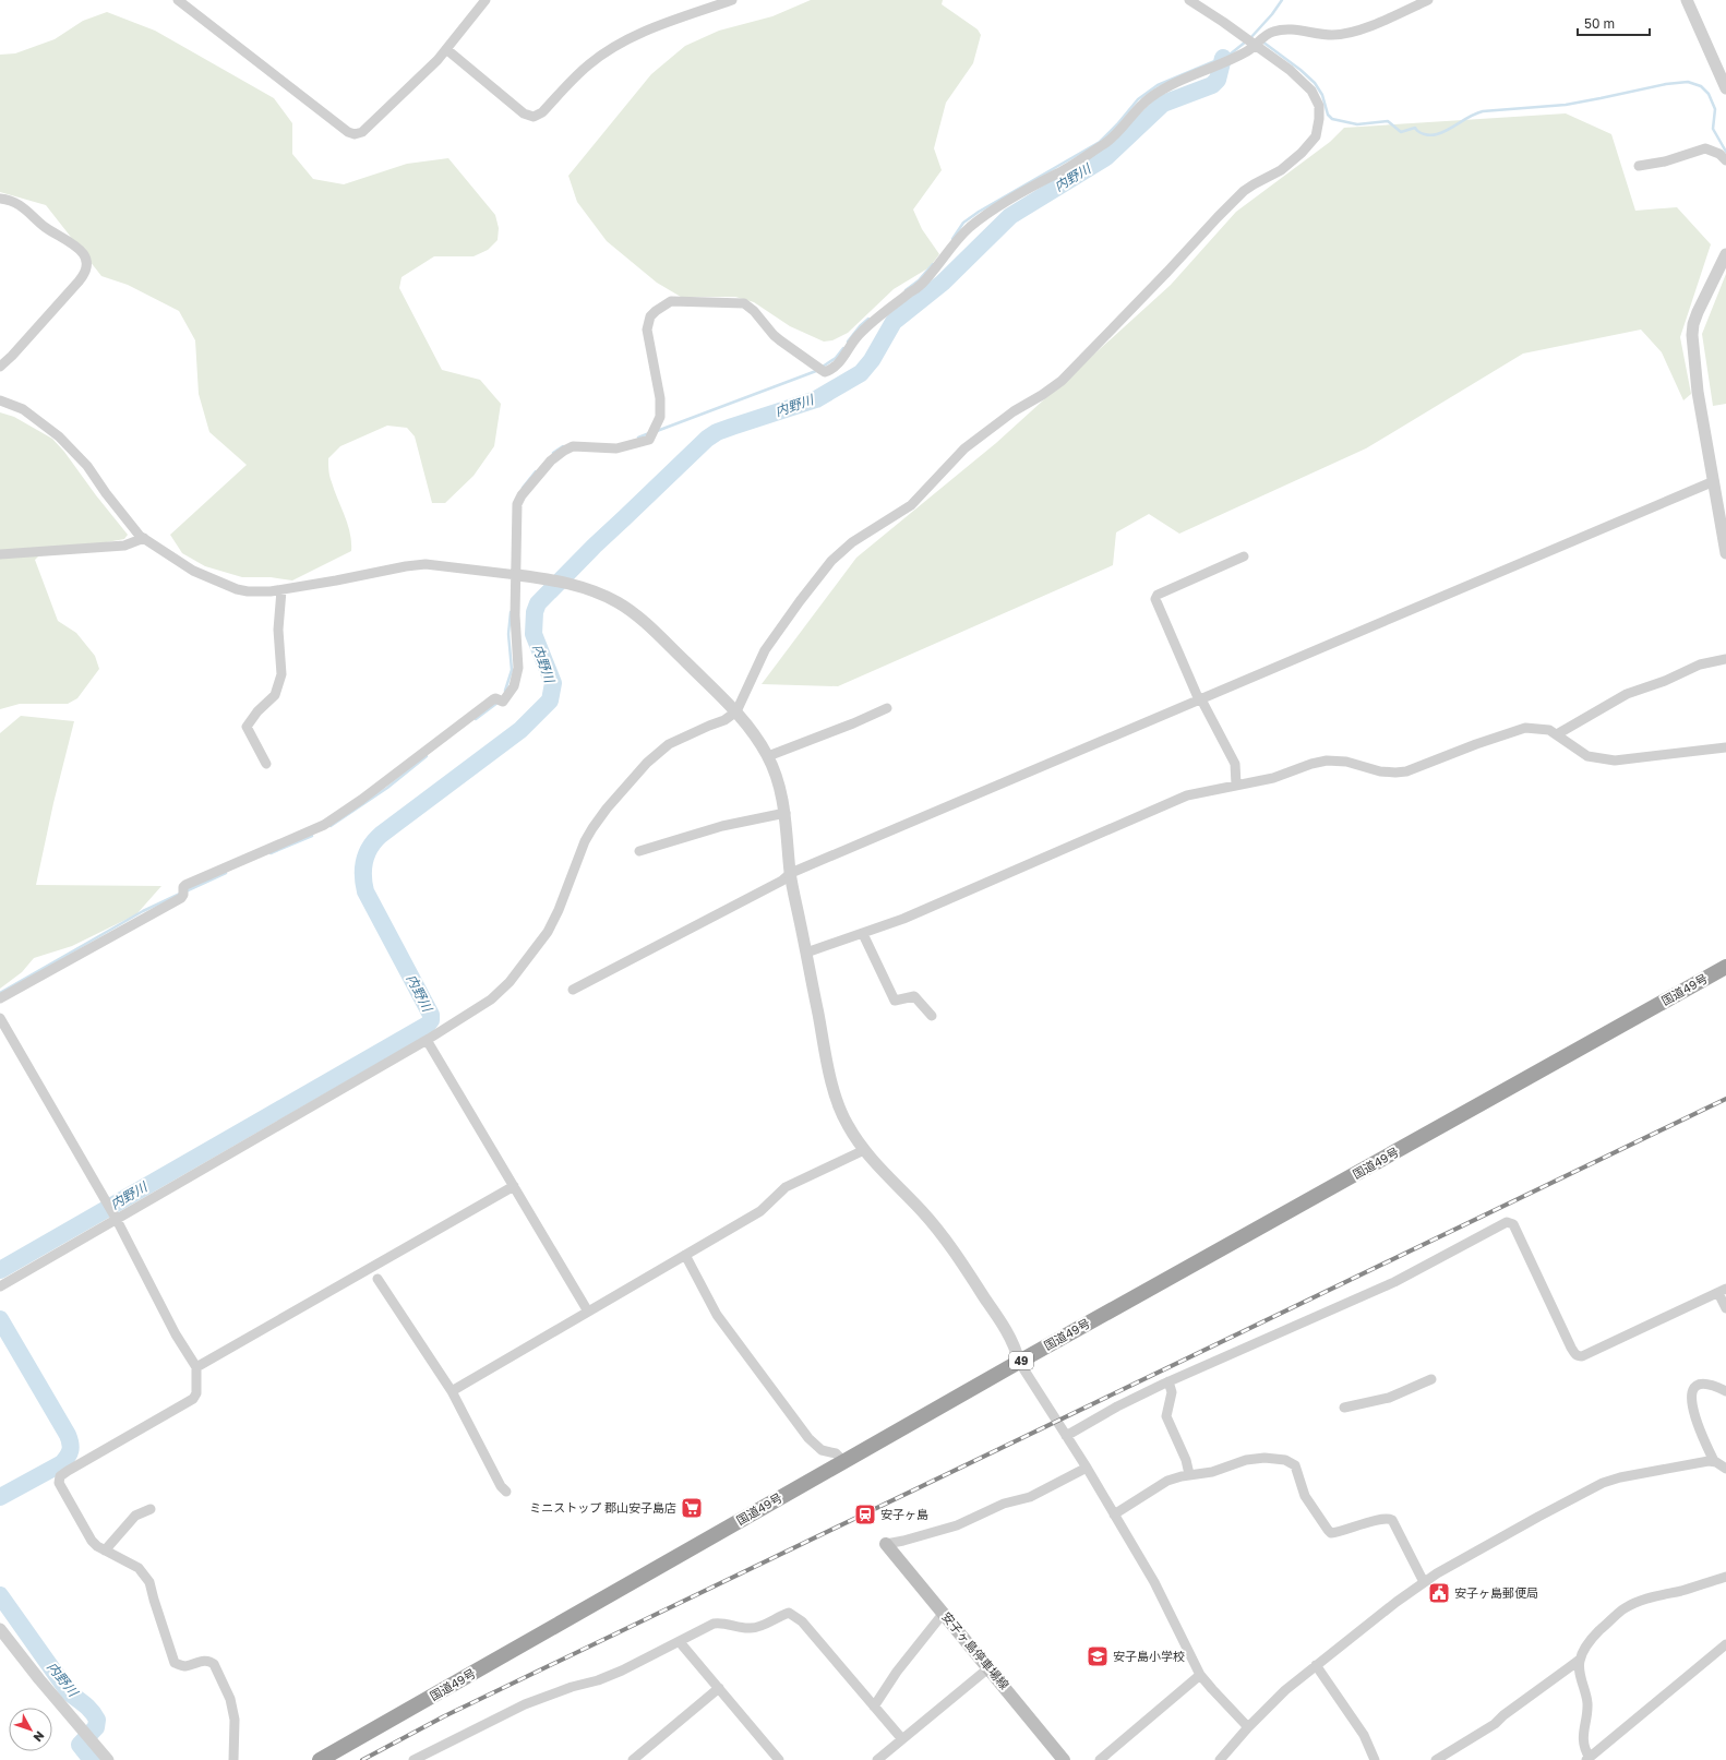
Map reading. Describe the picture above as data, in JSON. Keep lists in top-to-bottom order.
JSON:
{
  "streets": {
    "highway": ["国道49号", "49"],
    "main road": ["安子ヶ島停車場線"]
  },
  "water": ["内野川"],
  "places": {
    "supermarket": ["ミニストップ 郡山安子島店"],
    "station": ["安子ヶ島"],
    "public building": ["安子ヶ島郵便局"],
    "school or university": ["安子島小学校"]
  },
  "scale_bar": "50 m",
  "north": "bottom right"
}
